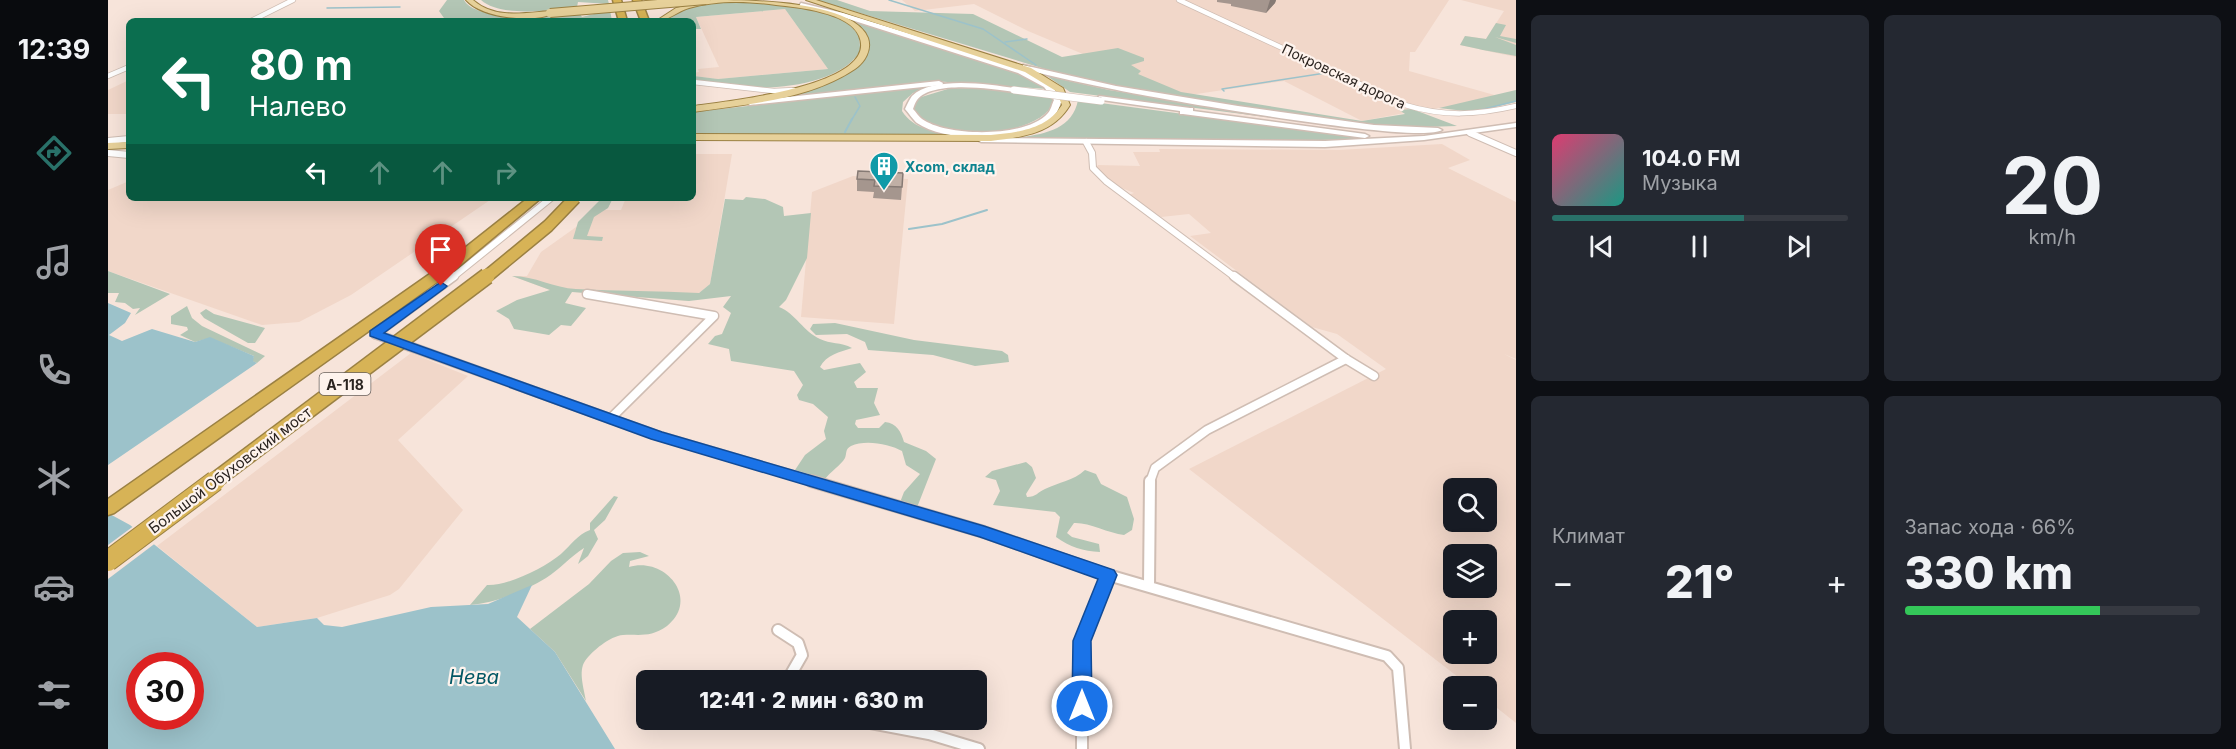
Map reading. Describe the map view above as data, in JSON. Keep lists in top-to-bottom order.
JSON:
{
  "streets": {
    "highway": ["А-118", "Большой Обуховский мост"],
    "street": ["Покровская дорога"]
  },
  "water": ["Нева"],
  "places": {
    "building": ["Xсom, склад"]
  },
  "page": {
    "tabs": "12:39",
    "tile": [
      ["20", "km/h"],
      "Климат",
      ["Запас хода · 66%", "330 km"]
    ],
    "turn": ["80 m", "Налево"],
    "song": ["104.0 FM", "Музыка"],
    "map_buttons": ["+", "−"],
    "heat": ["−", "21°", "+"],
    "limit": "30",
    "trip": "12:41 · 2 мин · 630 m"
  }
}
